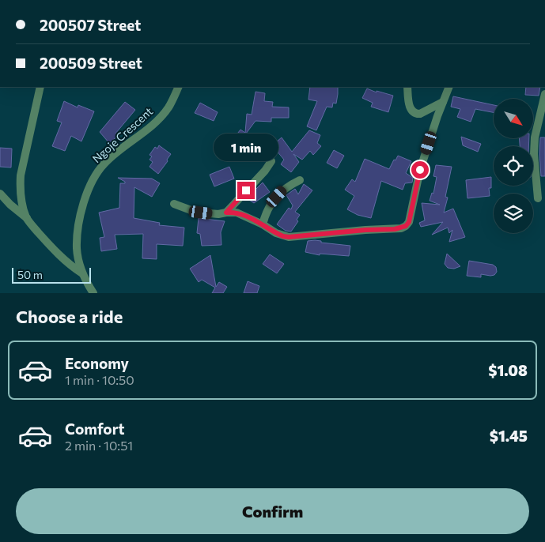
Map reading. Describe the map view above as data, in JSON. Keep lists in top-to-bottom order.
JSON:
{
  "streets": {
    "street": ["Ngoje Crescent"]
  },
  "scale_bar": "50 m",
  "north": "bottom right",
  "page": {
    "banner": ["200507 Street", "200509 Street"],
    "bubble": "1 min",
    "scale": "50 m",
    "heading": "Choose a ride",
    "list": [
      {
        "name": "Economy",
        "note": "1 min · 10:50",
        "value": "$1.08"
      },
      {
        "name": "Comfort",
        "note": "2 min · 10:51",
        "value": "$1.45"
      }
    ],
    "buttons": "Confirm"
  }
}
